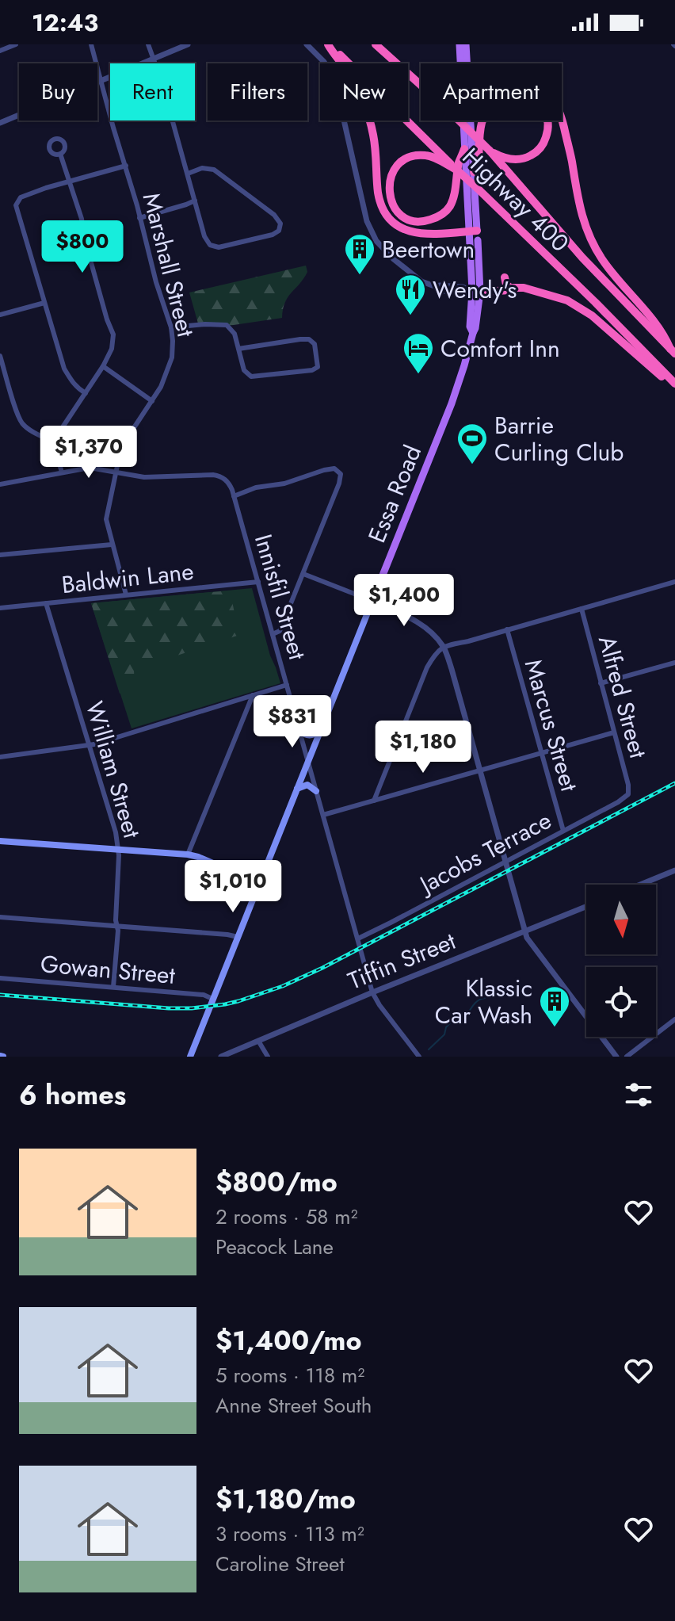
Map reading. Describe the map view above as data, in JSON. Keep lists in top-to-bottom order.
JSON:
{
  "streets": {
    "highway": ["Highway 400"],
    "main road": ["Essa Road"],
    "street": [
      "Marshall Street",
      "Baldwin Lane",
      "Innisfil Street",
      "Alfred Street",
      "Marcus Street",
      "William Street",
      "Jacobs Terrace",
      "Tiffin Street",
      "Gowan Street"
    ]
  },
  "crossings": [
    ["Marshall Street", "Baldwin Lane"],
    ["Marshall Street", "Innisfil Street"],
    ["Essa Road", "Innisfil Street"],
    ["Essa Road", "Gowan Street"],
    ["Baldwin Lane", "Innisfil Street"],
    ["Baldwin Lane", "William Street"],
    ["Innisfil Street", "Jacobs Terrace"],
    ["Innisfil Street", "Tiffin Street"],
    ["Alfred Street", "Jacobs Terrace"],
    ["Marcus Street", "Jacobs Terrace"],
    ["William Street", "Gowan Street"]
  ],
  "places": {
    "building": ["Beertown", "Klassic Car Wash"],
    "restaurant": ["Wendy's"],
    "hotel": ["Comfort Inn"],
    "sports": ["Barrie Curling Club"]
  },
  "north": "bottom",
  "page": {
    "status": "12:43",
    "chip": [
      "Buy",
      "Rent",
      "Filters",
      "New",
      "Apartment"
    ],
    "price": [
      "$800",
      "$1,370",
      "$1,400",
      "$831",
      "$1,180",
      "$1,010"
    ],
    "heading": "6 homes",
    "list": [
      {
        "name": "$800/mo",
        "note": "2 rooms · 58 m² · Peacock Lane"
      },
      {
        "name": "$1,400/mo",
        "note": "5 rooms · 118 m² · Anne Street South"
      },
      {
        "name": "$1,180/mo",
        "note": "3 rooms · 113 m² · Caroline Street"
      }
    ]
  }
}
